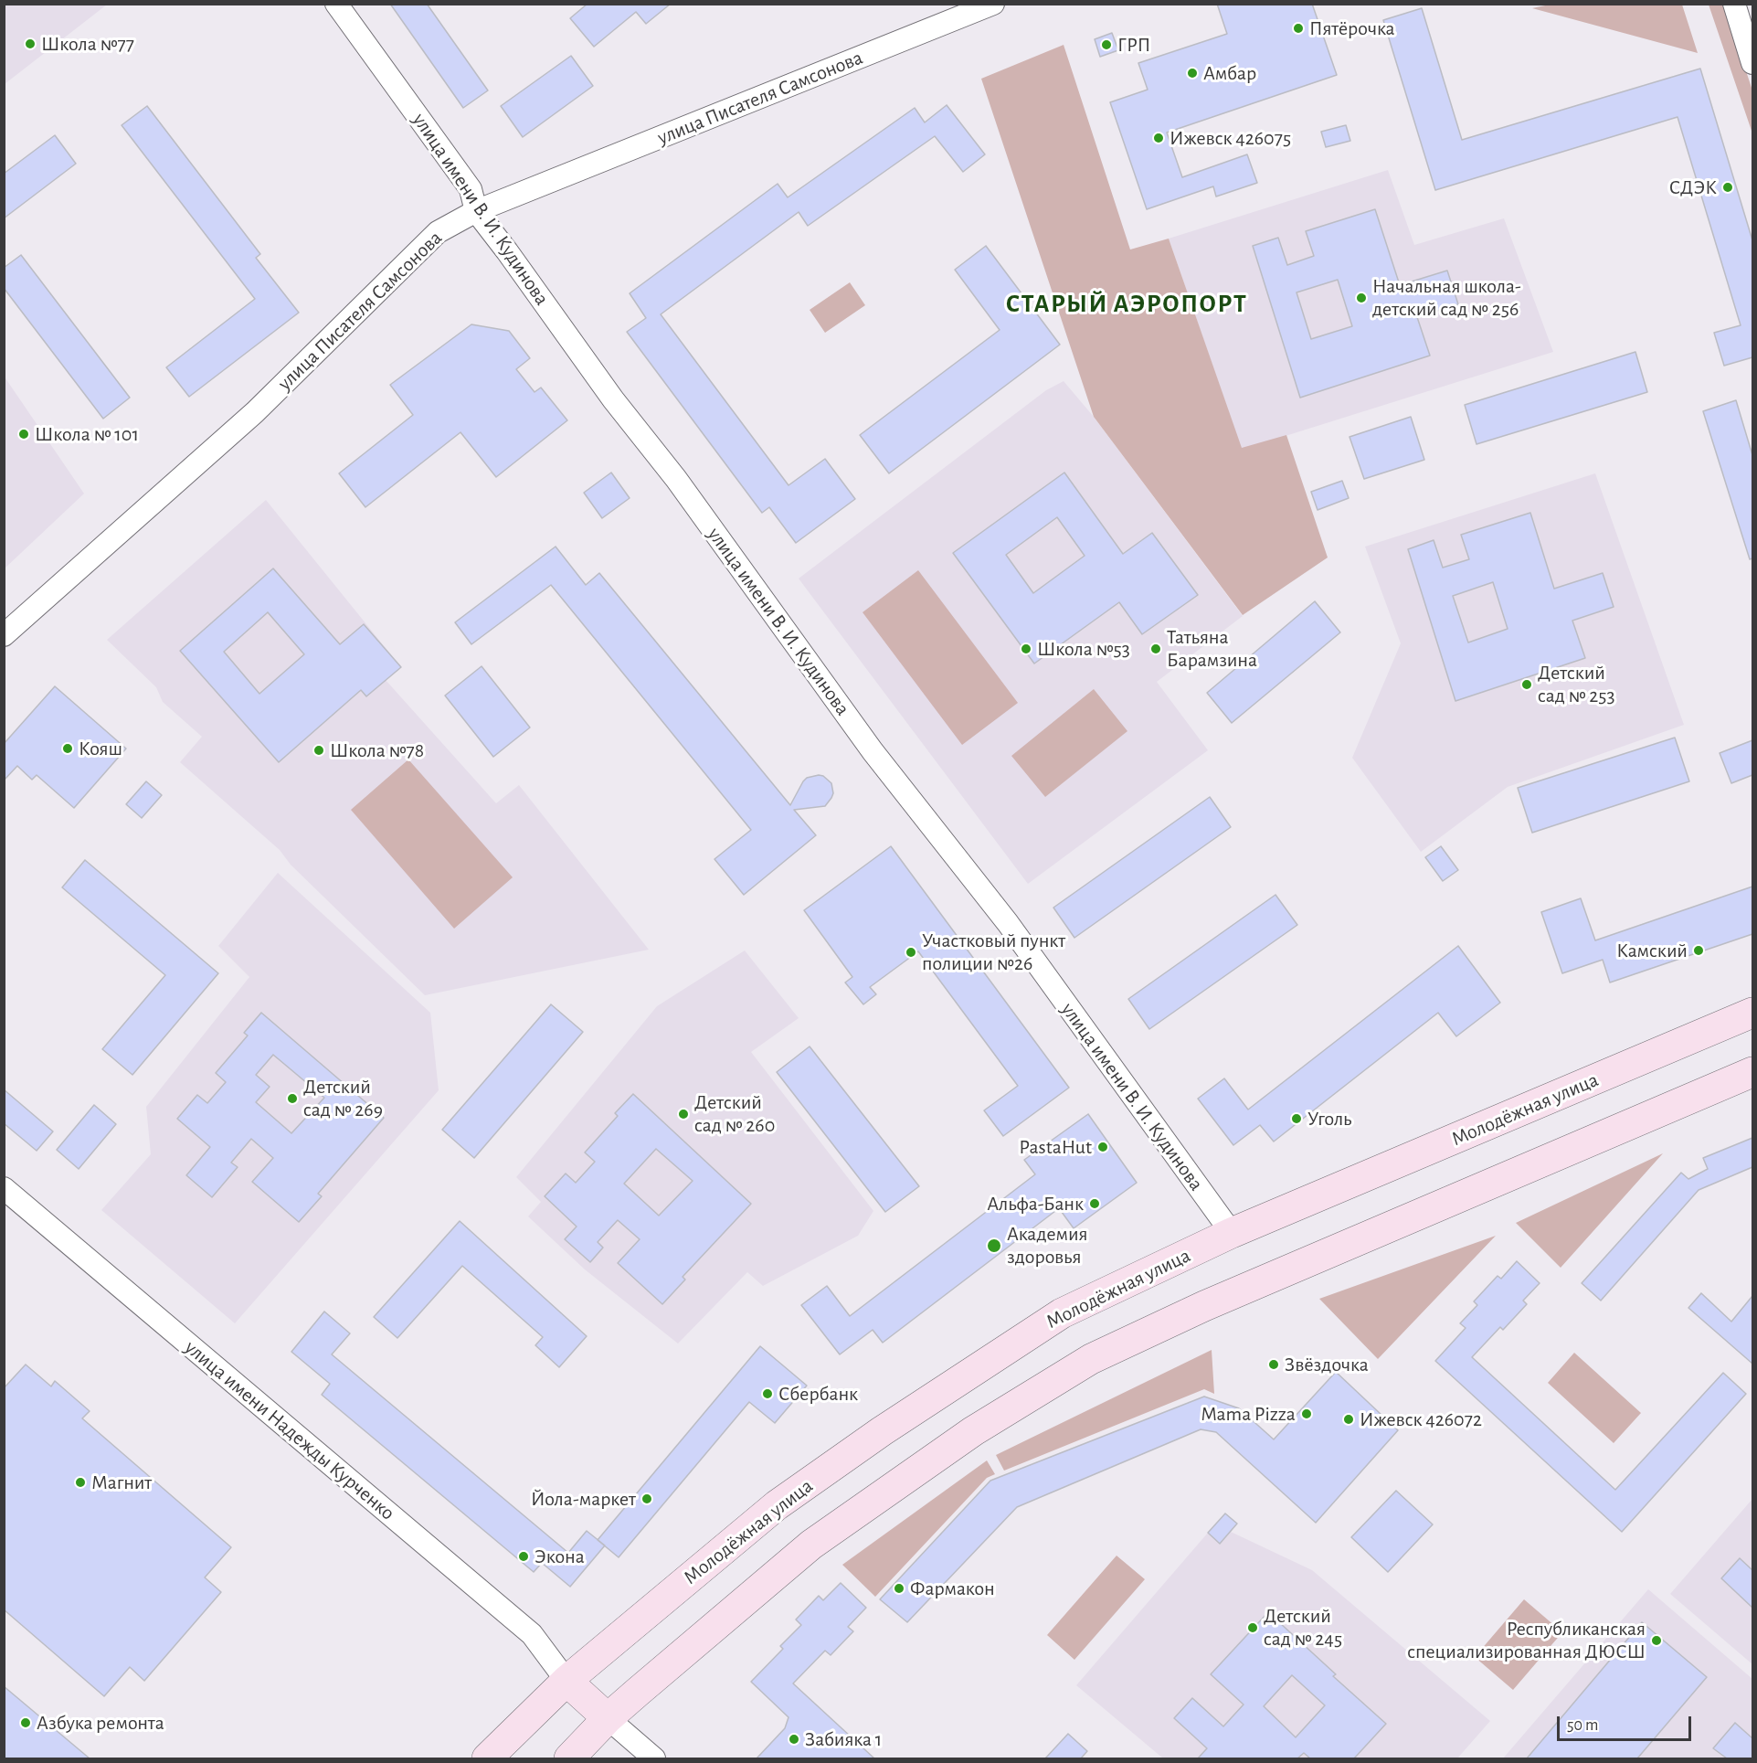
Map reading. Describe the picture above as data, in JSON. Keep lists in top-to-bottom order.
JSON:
{
  "streets": {
    "main road": ["Молодёжная улица"],
    "street": ["улица Писателя Самсонова", "улица имени В. И. Кудинова", "улица имени Надежды Курченко"]
  },
  "crossings": [
    ["улица Писателя Самсонова", "улица имени В. И. Кудинова"],
    ["улица имени В. И. Кудинова", "Молодёжная улица"],
    ["Молодёжная улица", "улица имени Надежды Курченко"]
  ],
  "districts": ["СТАРЫЙ АЭРОПОРТ"],
  "places": [
    "Пятёрочка",
    "Школа №77",
    "ГРП",
    "Амбар",
    "Ижевск 426075",
    "СДЭК",
    "Начальная школа- детский сад № 256",
    "Школа № 101",
    "Школа №53",
    "Татьяна Барамзина",
    "Детский сад № 253",
    "Кояш",
    "Школа №78",
    "Камский",
    "Участковый пункт полиции №26",
    "Детский сад № 269",
    "Детский сад № 260",
    "Уголь",
    "PastaHut",
    "Альфа-Банк",
    "Академия здоровья",
    "Звёздочка",
    "Сбербанк",
    "Mama Pizza",
    "Ижевск 426072",
    "Магнит",
    "Йола-маркет",
    "Экона",
    "Фармакон",
    "Детский сад № 245",
    "Республиканская специализированная ДЮСШ",
    "Азбука ремонта",
    "Забияка 1"
  ],
  "scale_bar": "50 m"
}
